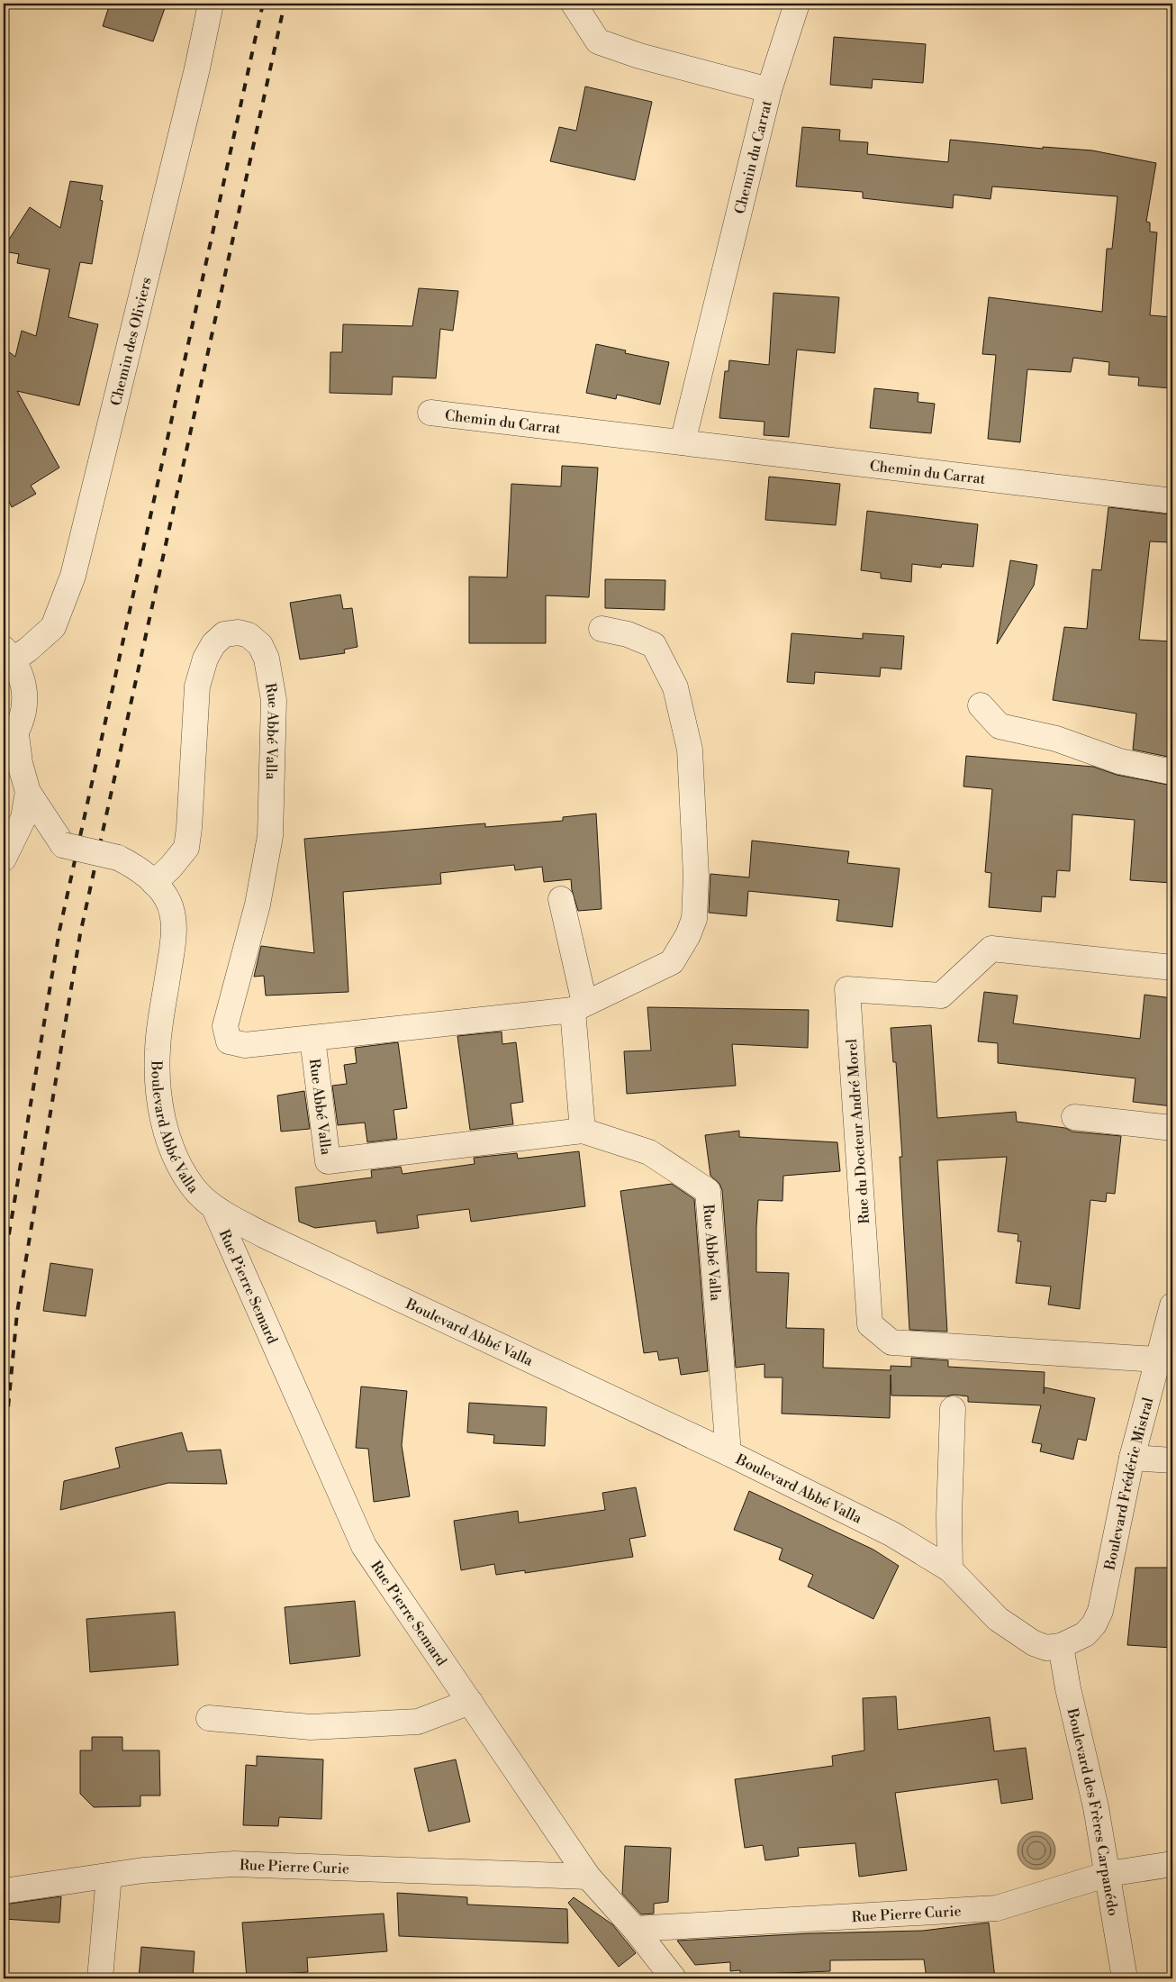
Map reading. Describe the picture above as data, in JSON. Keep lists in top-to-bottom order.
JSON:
{
  "streets": {
    "street": [
      "Chemin du Carrat",
      "Chemin des Oliviers",
      "Rue Abbé Valla",
      "Boulevard Abbé Valla",
      "Rue du Docteur André Morel",
      "Rue Pierre Semard",
      "Boulevard Frédéric Mistral",
      "Boulevard des Frères Carpanédo",
      "Rue Pierre Curie"
    ]
  },
  "crossings": [
    ["Rue Abbé Valla", "Boulevard Abbé Valla"],
    ["Boulevard Abbé Valla", "Rue Pierre Semard"],
    ["Boulevard Abbé Valla", "Boulevard Frédéric Mistral"],
    ["Boulevard Abbé Valla", "Boulevard des Frères Carpanédo"],
    ["Rue du Docteur André Morel", "Boulevard Frédéric Mistral"],
    ["Rue Pierre Semard", "Rue Pierre Curie"],
    ["Boulevard Frédéric Mistral", "Boulevard des Frères Carpanédo"],
    ["Boulevard des Frères Carpanédo", "Rue Pierre Curie"]
  ]
}
